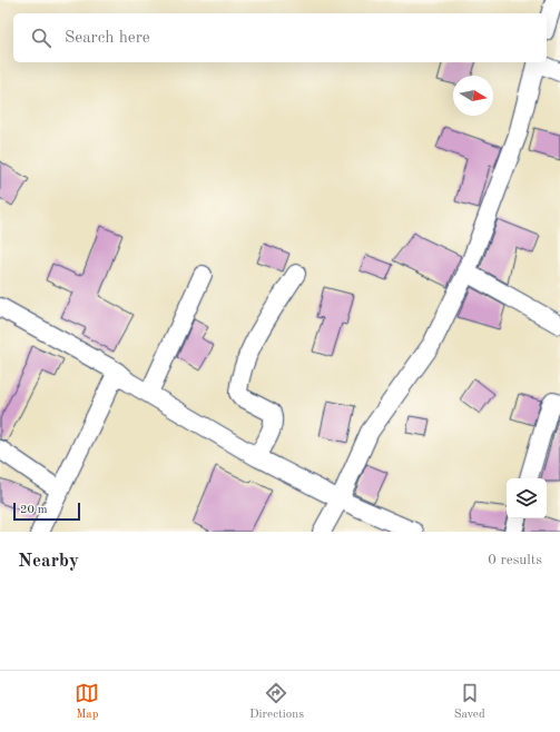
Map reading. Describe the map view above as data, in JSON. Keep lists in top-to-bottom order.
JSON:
{
  "scale_bar": "20 m",
  "north": "right",
  "page": {
    "search": "Search here",
    "scale": "20 m",
    "heading": ["Nearby", "0 results"],
    "nav": ["Map", "Directions", "Saved"]
  }
}
